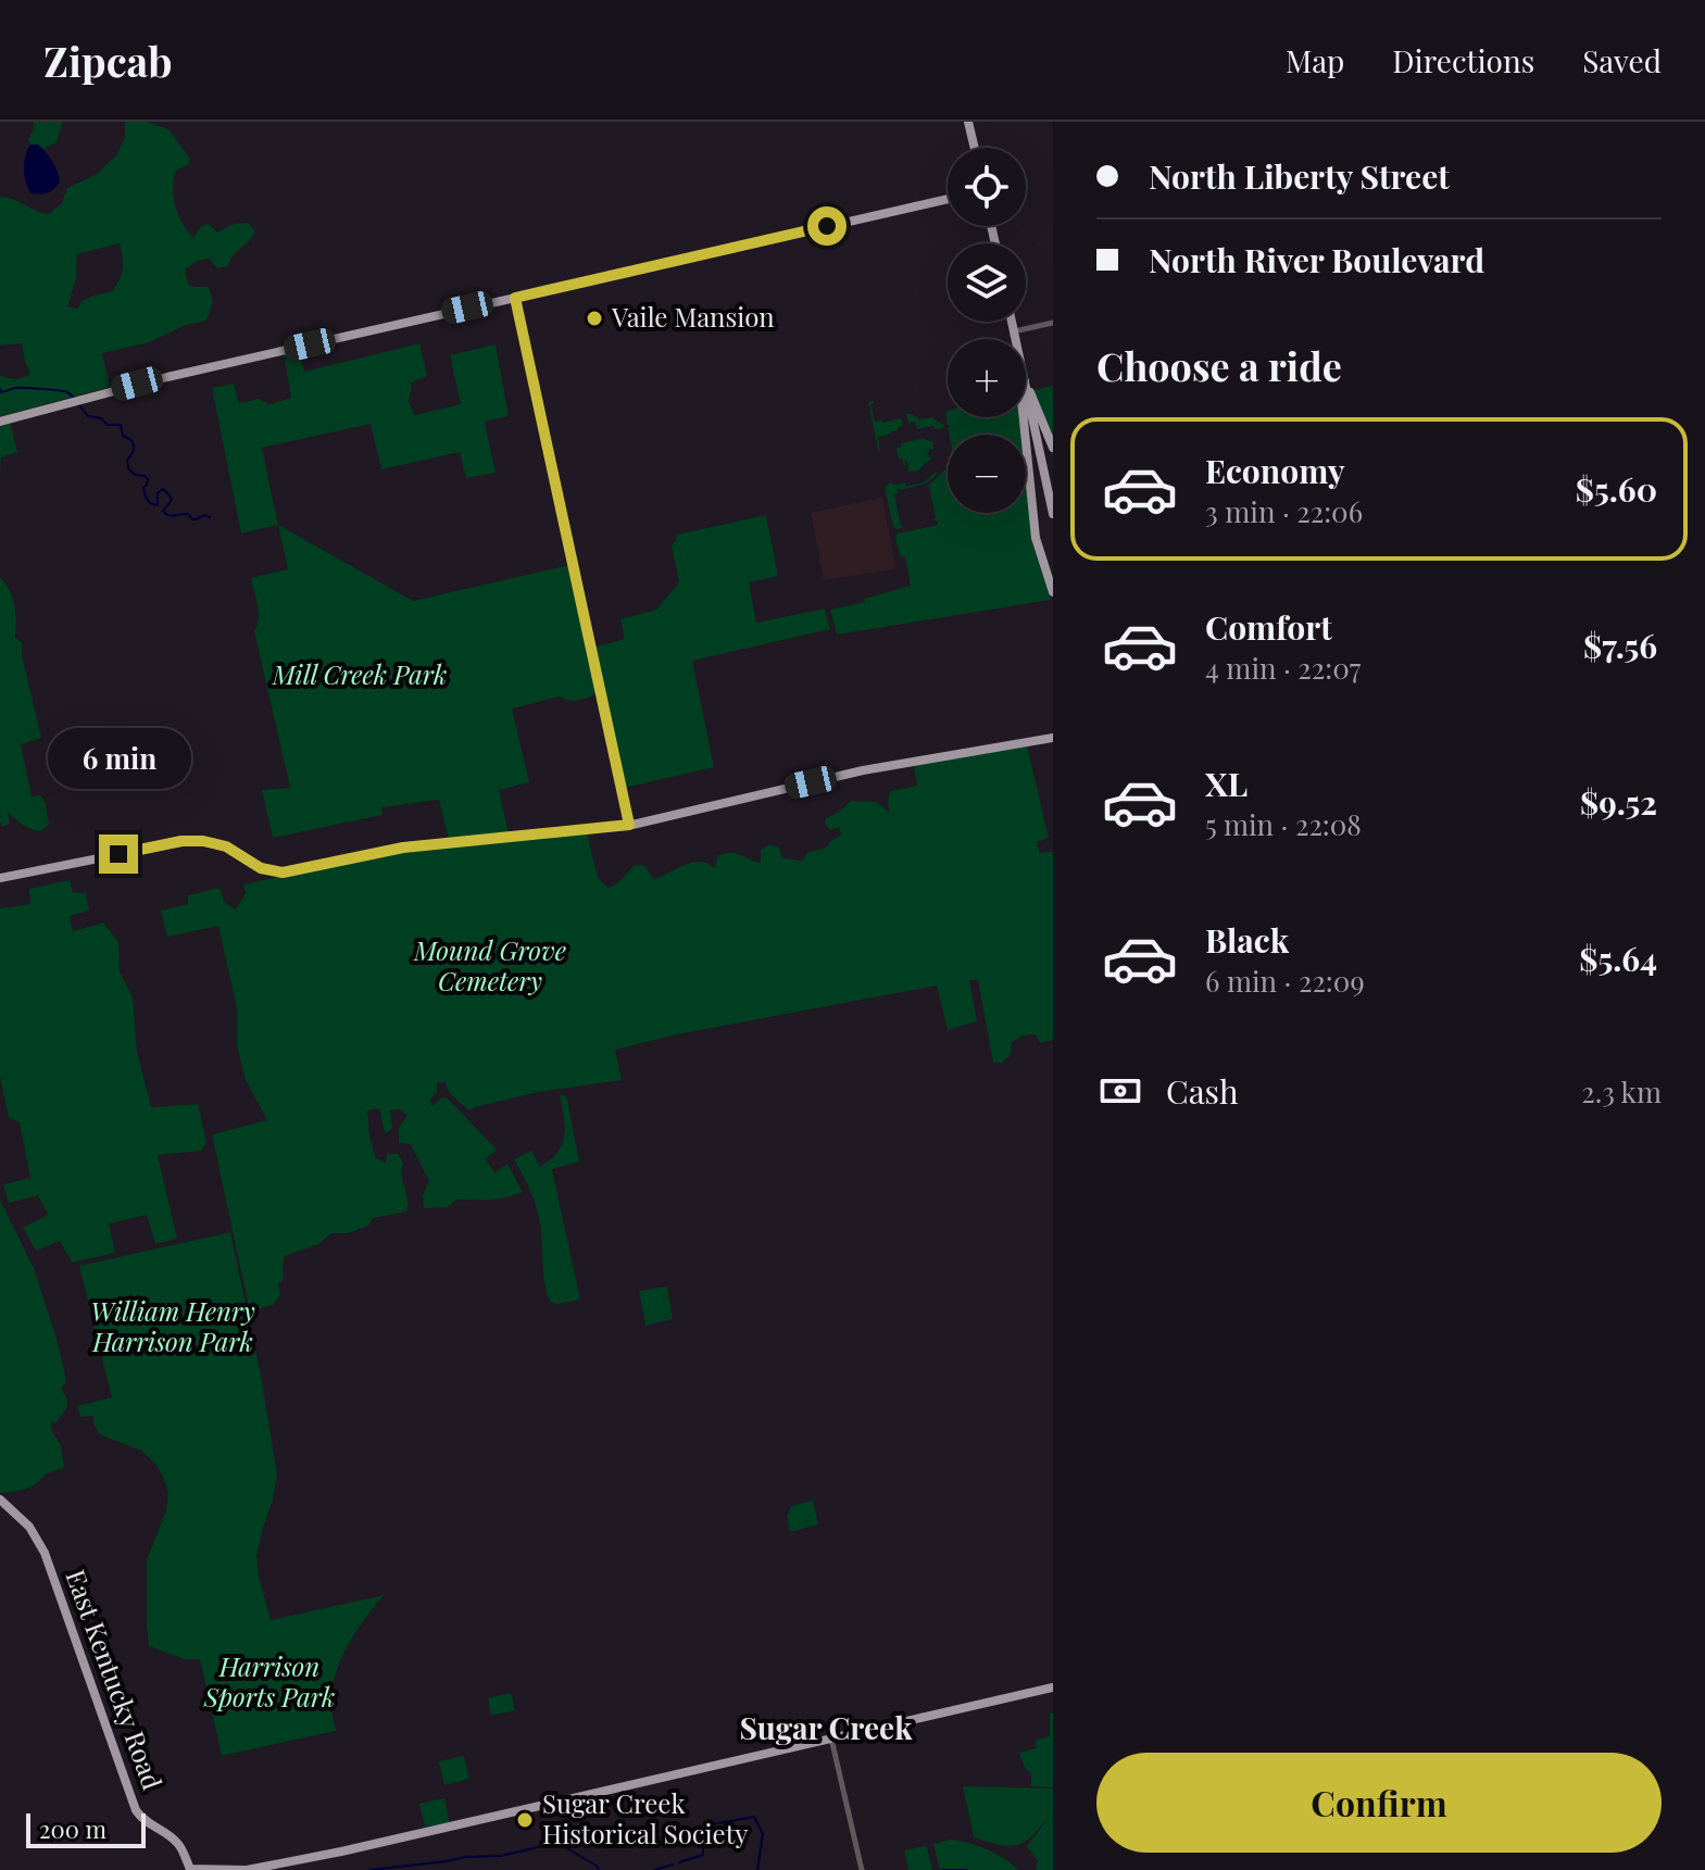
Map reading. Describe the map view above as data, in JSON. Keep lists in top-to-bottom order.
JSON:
{
  "streets": {
    "main road": ["East Kentucky Road"]
  },
  "districts": ["Sugar Creek"],
  "parks": [
    "Mill Creek Park",
    "Mound Grove Cemetery",
    "William Henry Harrison Park",
    "Harrison Sports Park"
  ],
  "places": ["Vaile Mansion", "Sugar Creek Historical Society"],
  "scale_bar": "200 m",
  "page": {
    "header": "Zipcab",
    "nav": ["Map", "Directions", "Saved"],
    "banner": ["North Liberty Street", "North River Boulevard"],
    "map_buttons": ["+", "−"],
    "heading": "Choose a ride",
    "list": [
      {
        "name": "Economy",
        "note": "3 min · 22:06",
        "value": "$5.60"
      },
      {
        "name": "Comfort",
        "note": "4 min · 22:07",
        "value": "$7.56"
      },
      {
        "name": "XL",
        "note": "5 min · 22:08",
        "value": "$9.52"
      },
      {
        "name": "Black",
        "note": "6 min · 22:09",
        "value": "$5.64"
      }
    ],
    "bubble": "6 min",
    "pay": ["Cash", "2.3 km"],
    "buttons": "Confirm",
    "scale": "200 m"
  }
}
